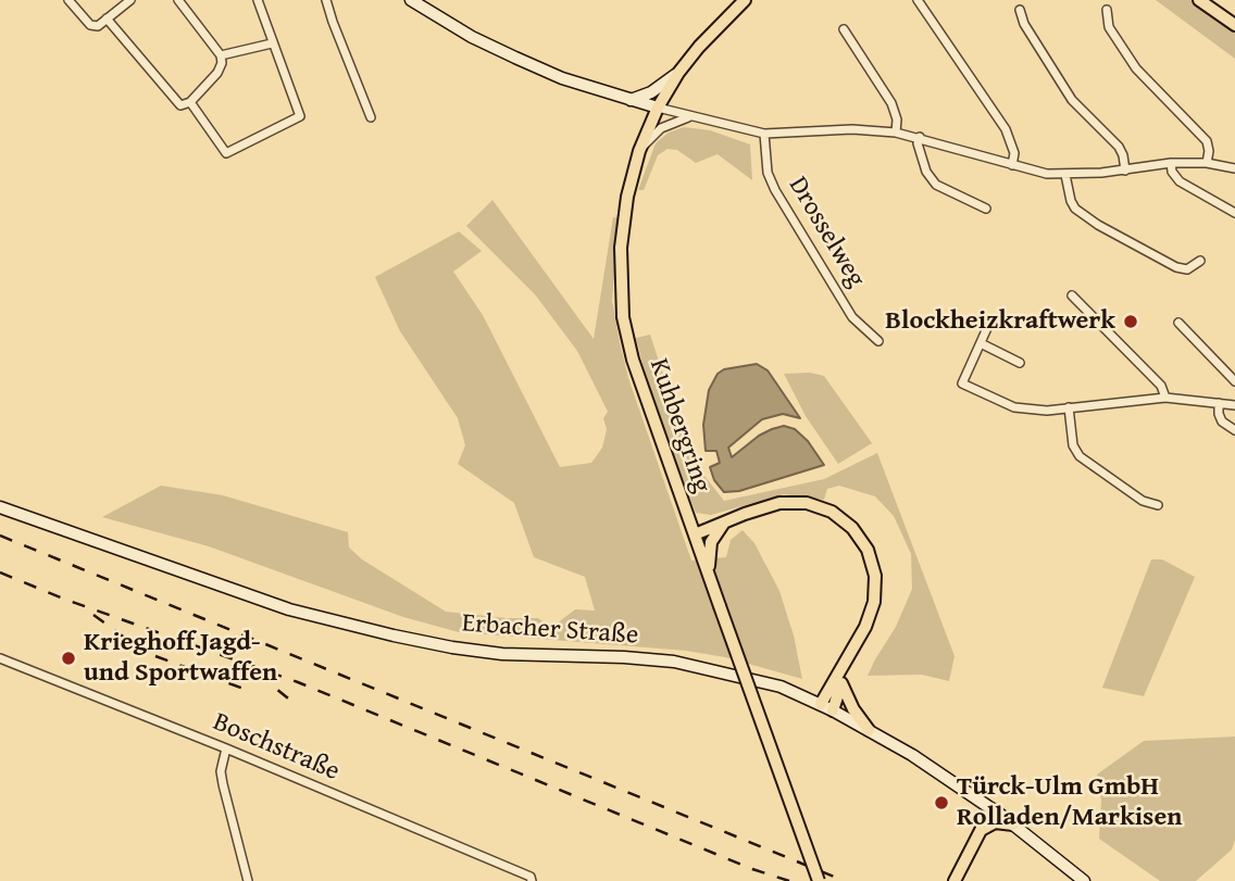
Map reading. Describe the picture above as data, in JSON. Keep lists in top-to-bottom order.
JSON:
{
  "streets": {
    "main road": ["Kuhbergring", "Erbacher Straße"],
    "street": ["Drosselweg", "Boschstraße"]
  },
  "places": ["Blockheizkraftwerk", "Krieghoff Jagd- und Sportwaffen", "Türck-Ulm GmbH Rolladen/Markisen"]
}
